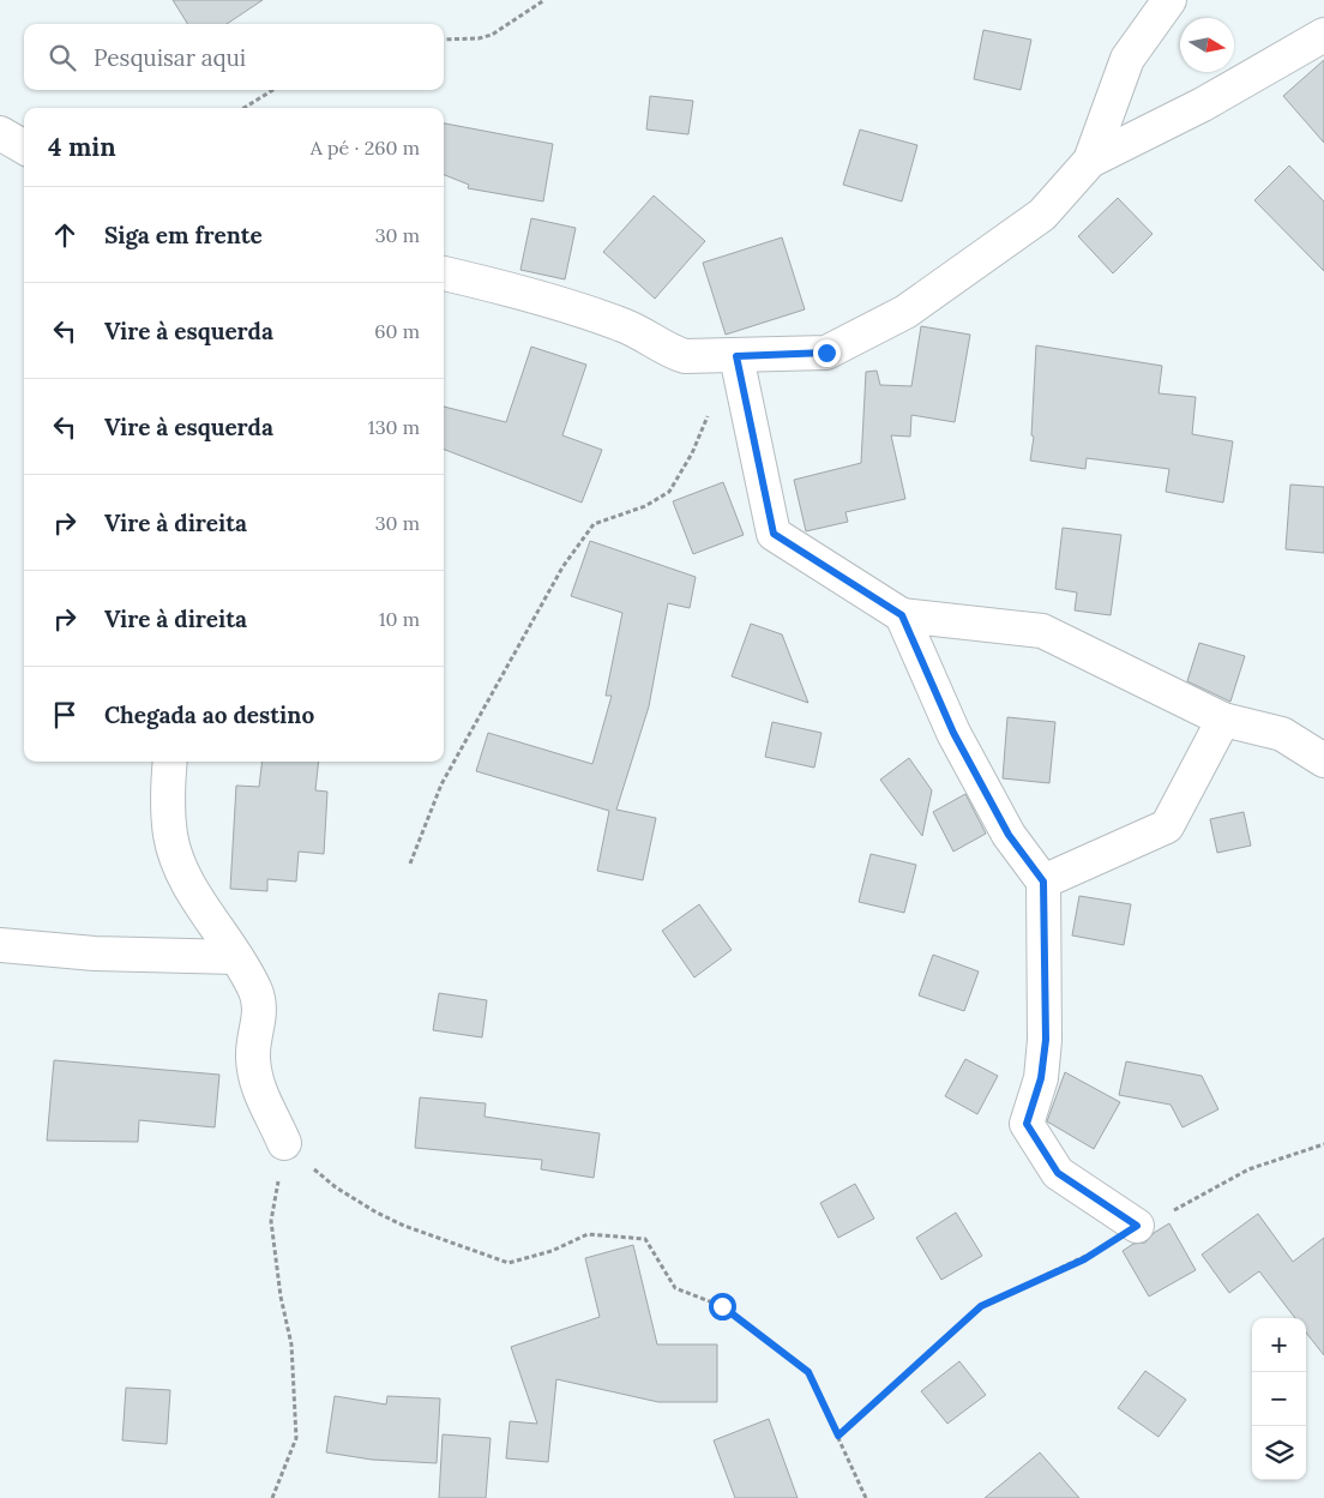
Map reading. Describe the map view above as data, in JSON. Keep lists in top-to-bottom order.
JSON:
{
  "north": "right",
  "page": {
    "search": "Pesquisar aqui",
    "heading": ["4 min", "A pé · 260 m"],
    "list": [
      ["Siga em frente", "30 m"],
      ["Vire à esquerda", "60 m"],
      ["Vire à esquerda", "130 m"],
      ["Vire à direita", "30 m"],
      ["Vire à direita", "10 m"],
      "Chegada ao destino"
    ],
    "map_buttons": ["+", "−"]
  }
}
